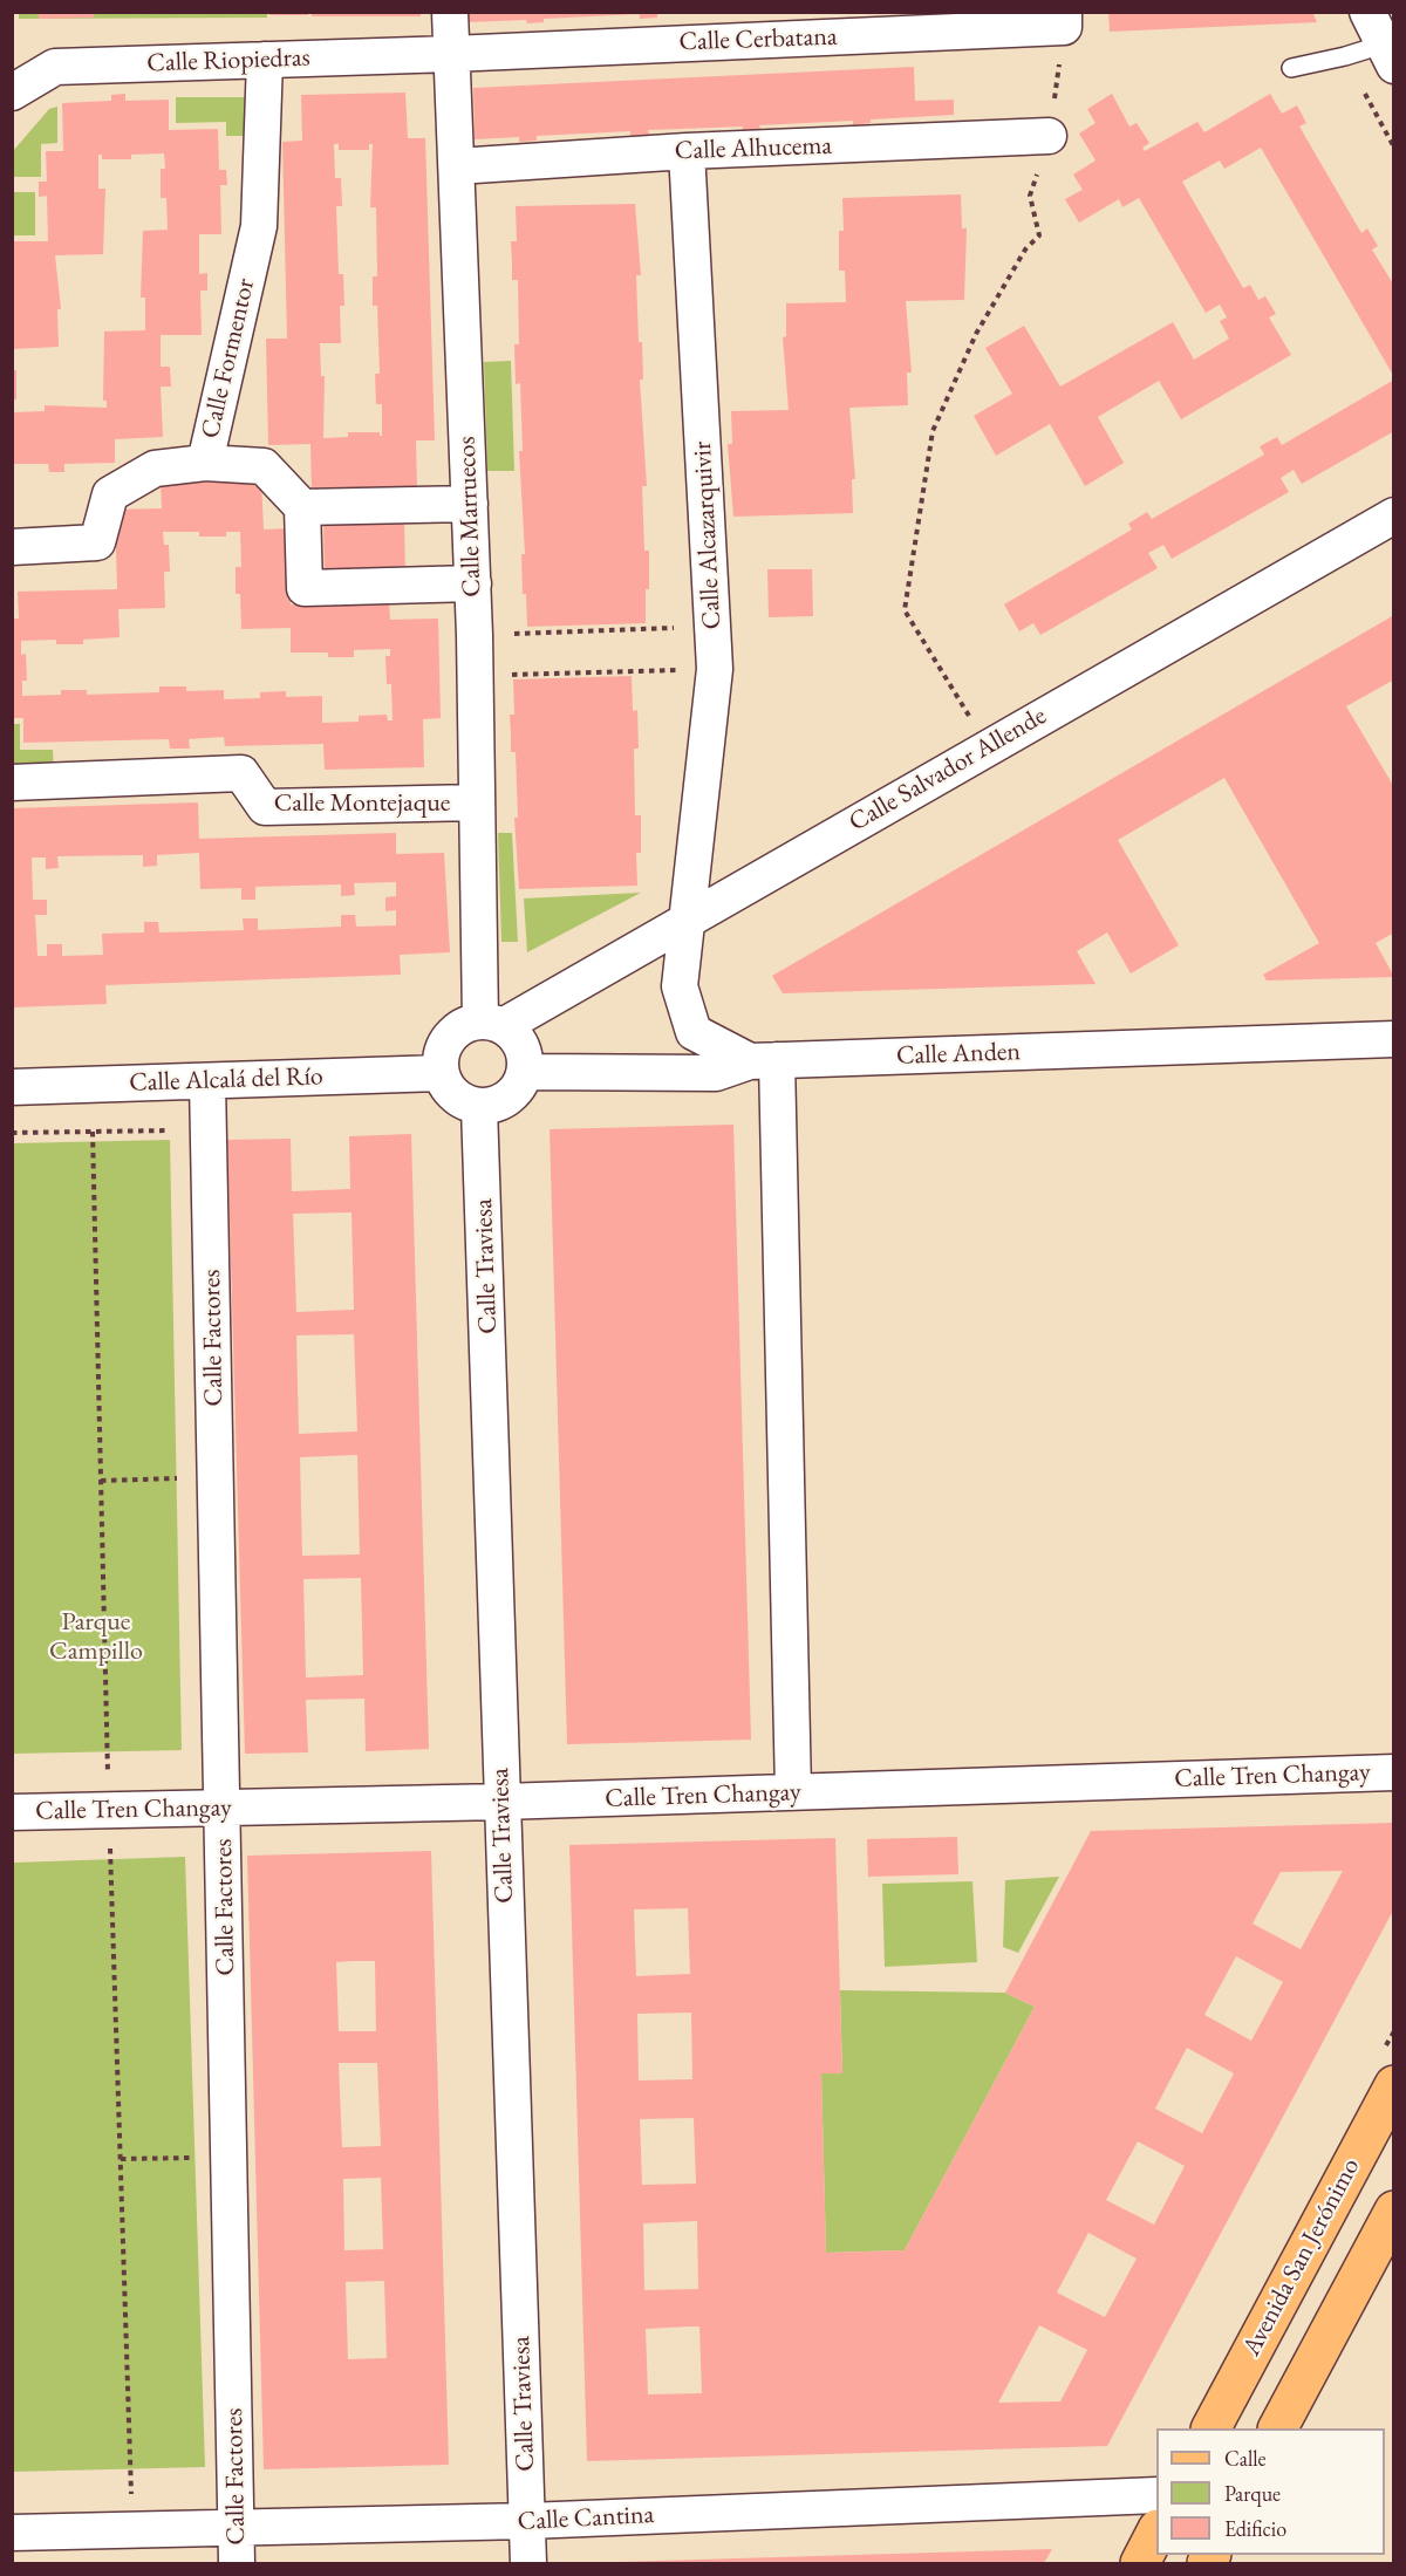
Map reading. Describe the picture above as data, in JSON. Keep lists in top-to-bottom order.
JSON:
{
  "streets": {
    "main road": ["Avenida San Jerónimo"],
    "street": [
      "Calle Cerbatana",
      "Calle Riopiedras",
      "Calle Alhucema",
      "Calle Formentor",
      "Calle Marruecos",
      "Calle Alcazarquivir",
      "Calle Salvador Allende",
      "Calle Montejaque",
      "Calle Anden",
      "Calle Alcalá del Río",
      "Calle Traviesa",
      "Calle Factores",
      "Calle Tren Changay",
      "Calle Cantina"
    ]
  },
  "crossings": [
    ["Calle Cerbatana", "Calle Riopiedras"],
    ["Calle Cerbatana", "Calle Marruecos"],
    ["Calle Riopiedras", "Calle Formentor"],
    ["Calle Riopiedras", "Calle Marruecos"],
    ["Calle Alhucema", "Calle Marruecos"],
    ["Calle Alhucema", "Calle Alcazarquivir"],
    ["Calle Marruecos", "Calle Salvador Allende"],
    ["Calle Marruecos", "Calle Montejaque"],
    ["Calle Marruecos", "Calle Anden"],
    ["Calle Marruecos", "Calle Alcalá del Río"],
    ["Calle Marruecos", "Calle Traviesa"],
    ["Calle Alcazarquivir", "Calle Salvador Allende"],
    ["Calle Salvador Allende", "Calle Anden"],
    ["Calle Salvador Allende", "Calle Alcalá del Río"],
    ["Calle Salvador Allende", "Calle Traviesa"],
    ["Calle Anden", "Calle Alcalá del Río"],
    ["Calle Anden", "Calle Traviesa"],
    ["Calle Alcalá del Río", "Calle Traviesa"],
    ["Calle Alcalá del Río", "Calle Factores"],
    ["Calle Traviesa", "Calle Tren Changay"],
    ["Calle Traviesa", "Calle Cantina"],
    ["Calle Factores", "Calle Tren Changay"],
    ["Calle Factores", "Calle Cantina"]
  ],
  "parks": ["Parque Campillo"],
  "legend": ["Calle", "Parque", "Edificio"]
}
